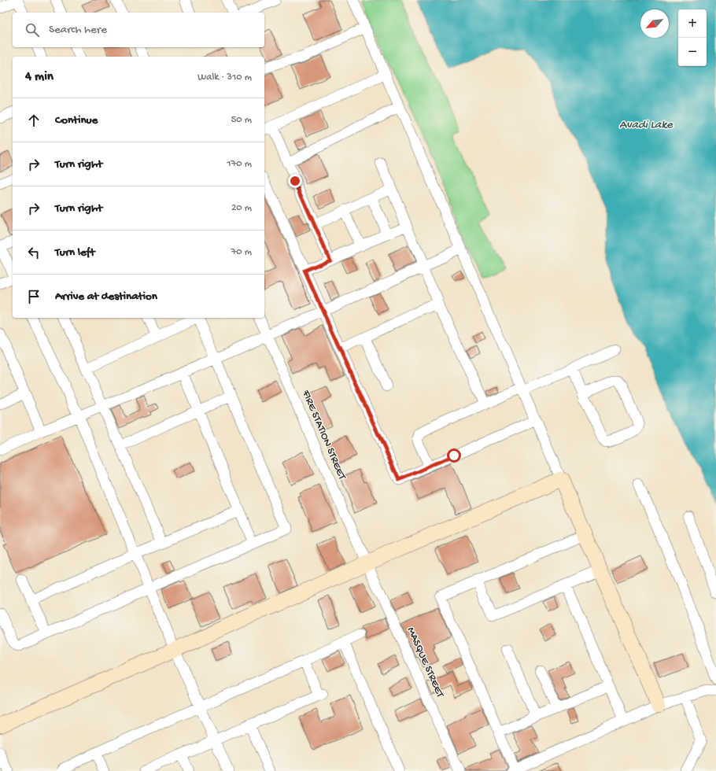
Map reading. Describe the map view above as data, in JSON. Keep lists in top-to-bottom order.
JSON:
{
  "streets": {
    "street": ["FIRE STATION STREET", "MASQUE STREET"]
  },
  "crossings": [
    ["FIRE STATION STREET", "MASQUE STREET"]
  ],
  "water": ["Avadi Lake"],
  "north": "bottom left",
  "page": {
    "map_buttons": ["+", "−"],
    "search": "Search here",
    "heading": ["4 min", "Walk · 310 m"],
    "list": [
      ["Continue", "50 m"],
      ["Turn right", "170 m"],
      ["Turn right", "20 m"],
      ["Turn left", "70 m"],
      "Arrive at destination"
    ]
  }
}
